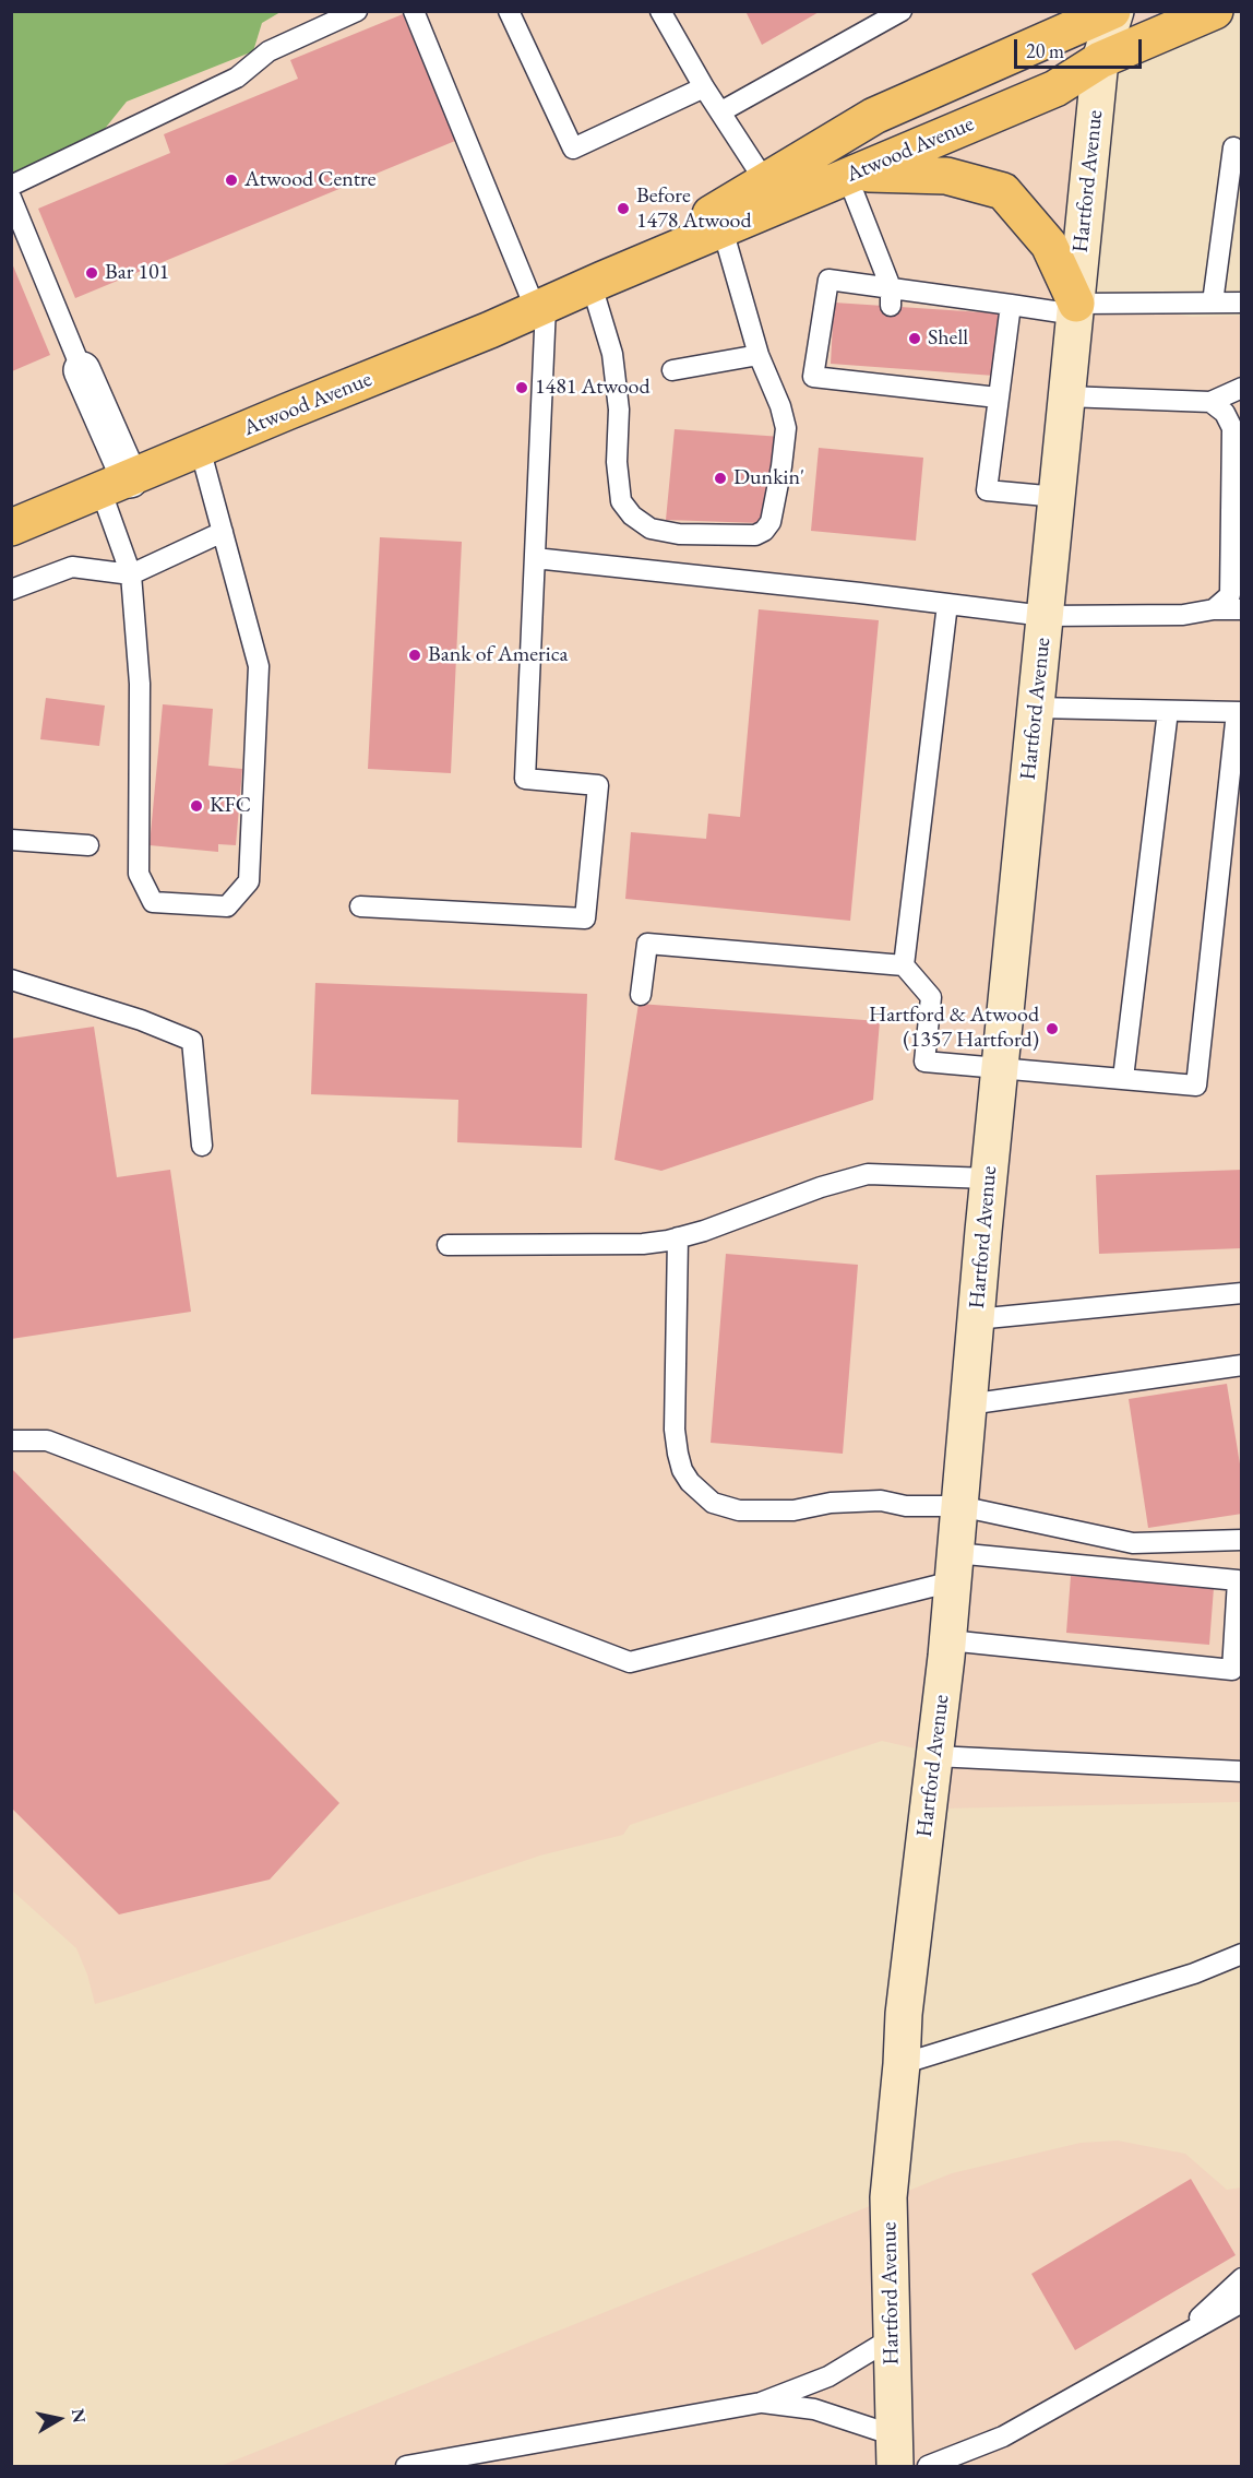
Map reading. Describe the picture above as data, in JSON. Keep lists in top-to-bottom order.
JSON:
{
  "streets": {
    "main road": ["Atwood Avenue", "Hartford Avenue"]
  },
  "crossings": [
    ["Atwood Avenue", "Hartford Avenue"]
  ],
  "places": [
    "Atwood Centre",
    "Before 1478 Atwood",
    "Bar 101",
    "Shell",
    "1481 Atwood",
    "Dunkin'",
    "Bank of America",
    "KFC",
    "Hartford & Atwood (1357 Hartford)"
  ],
  "scale_bar": "20 m",
  "north": "right"
}
